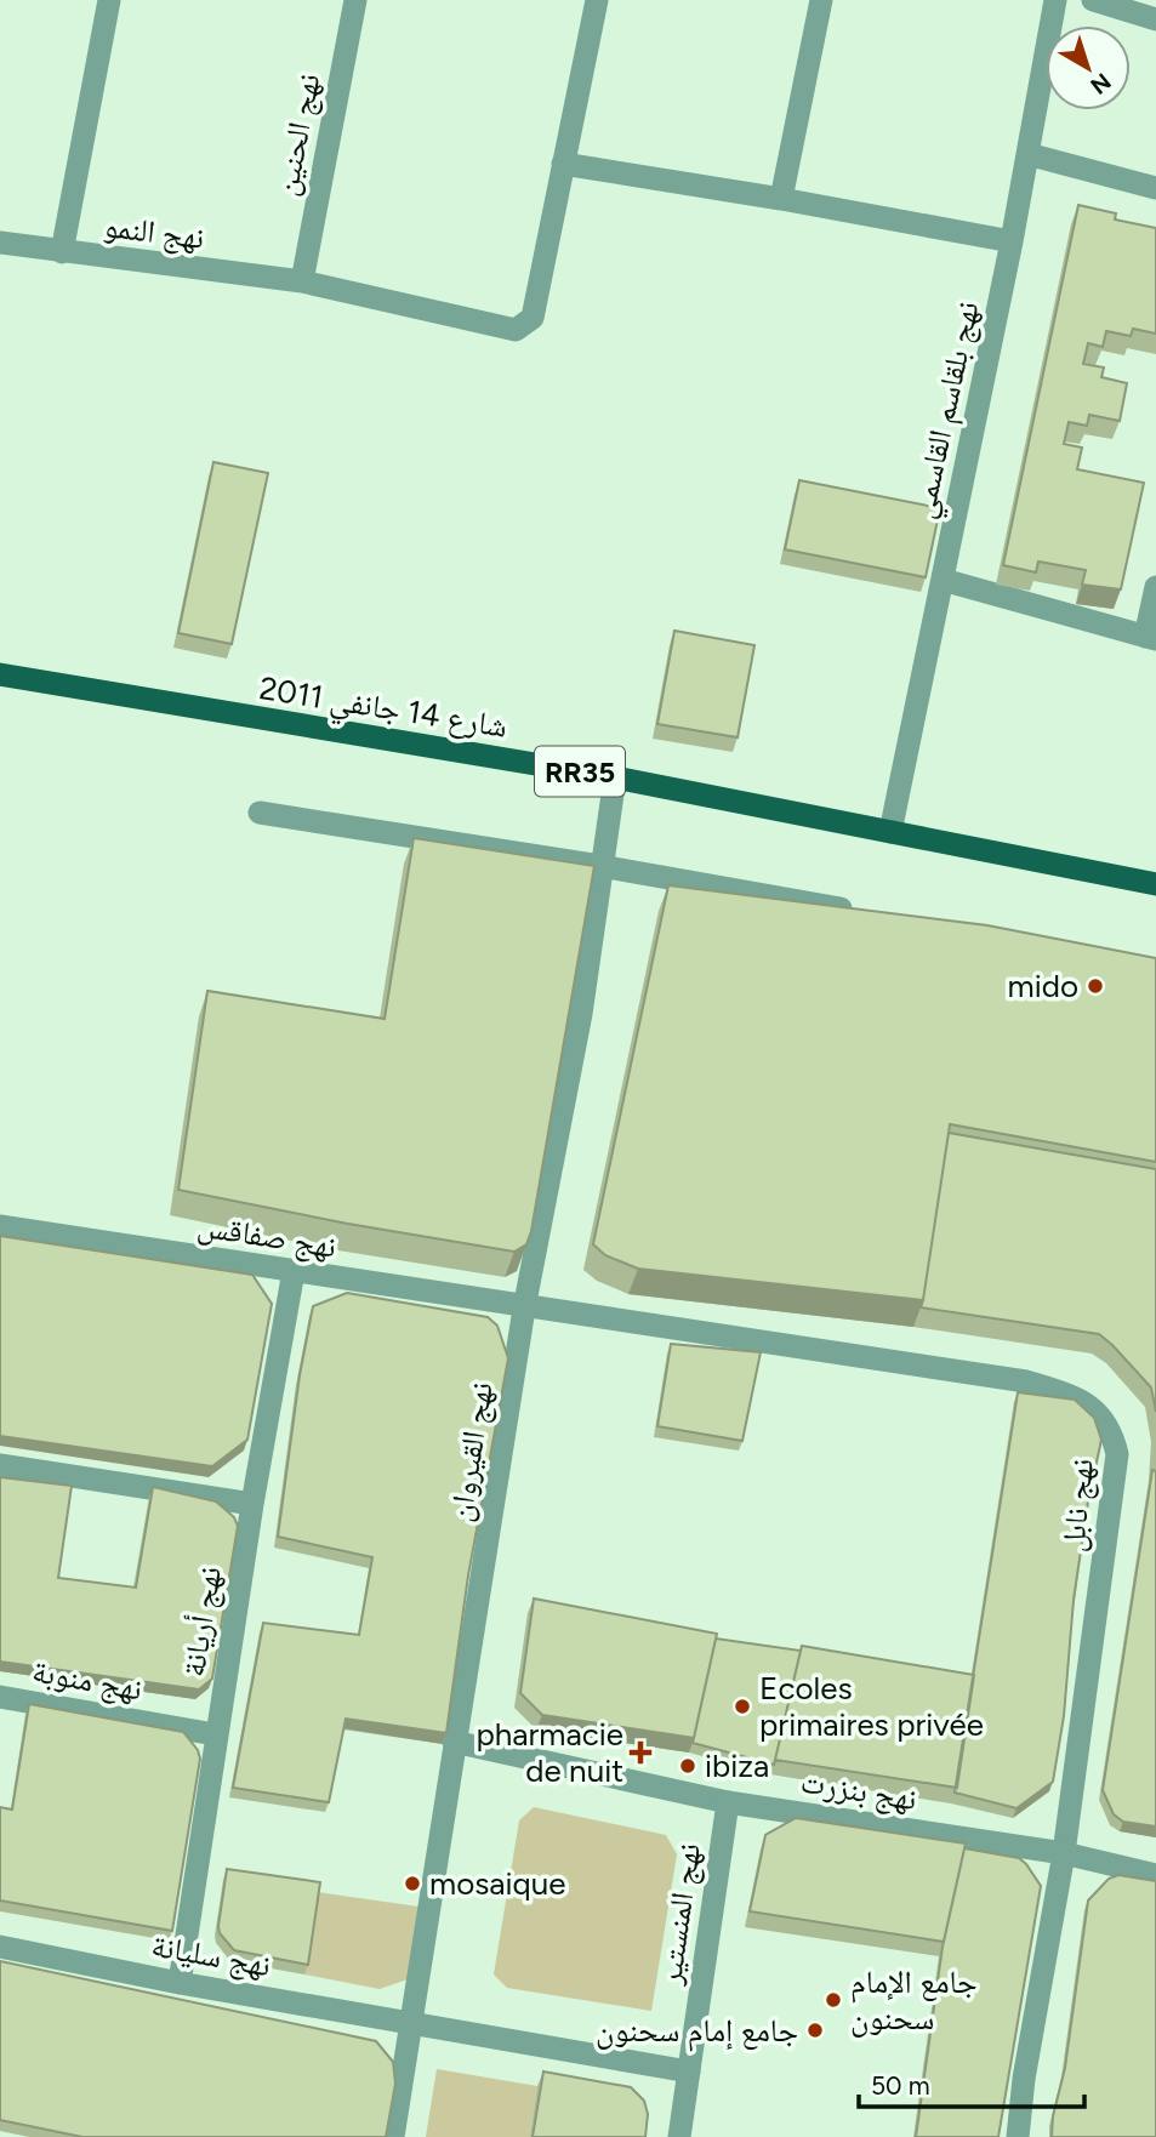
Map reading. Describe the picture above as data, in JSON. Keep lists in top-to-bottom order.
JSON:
{
  "streets": {
    "main road": ["شارع 14 جانفي 2011", "RR35"],
    "street": [
      "نهج الحنين",
      "نهج النمو",
      "نهج بلقاسم القاسمي",
      "نهج صفاقس",
      "نهج القيروان",
      "نهج نابل",
      "نهج أريانة",
      "نهج منوبة",
      "نهج بنزرت",
      "نهج المنستير",
      "نهج سليانة"
    ]
  },
  "crossings": [
    ["نهج الحنين", "نهج النمو"],
    ["نهج بلقاسم القاسمي", "شارع 14 جانفي 2011"],
    ["شارع 14 جانفي 2011", "نهج القيروان"],
    ["نهج صفاقس", "نهج القيروان"],
    ["نهج صفاقس", "نهج نابل"],
    ["نهج صفاقس", "نهج أريانة"],
    ["نهج القيروان", "نهج نابل"],
    ["نهج القيروان", "نهج بنزرت"],
    ["نهج القيروان", "نهج سليانة"],
    ["نهج نابل", "نهج بنزرت"],
    ["نهج أريانة", "نهج منوبة"],
    ["نهج أريانة", "نهج سليانة"],
    ["نهج بنزرت", "نهج المنستير"],
    ["نهج المنستير", "نهج سليانة"]
  ],
  "places": {
    "other": [
      "mido",
      "Ecoles primaires privée",
      "ibiza",
      "mosaique",
      "جامع الإمام سحنون",
      "جامع إمام سحنون"
    ],
    "health": ["pharmacie de nuit"]
  },
  "scale_bar": "50 m",
  "north": "bottom right"
}
